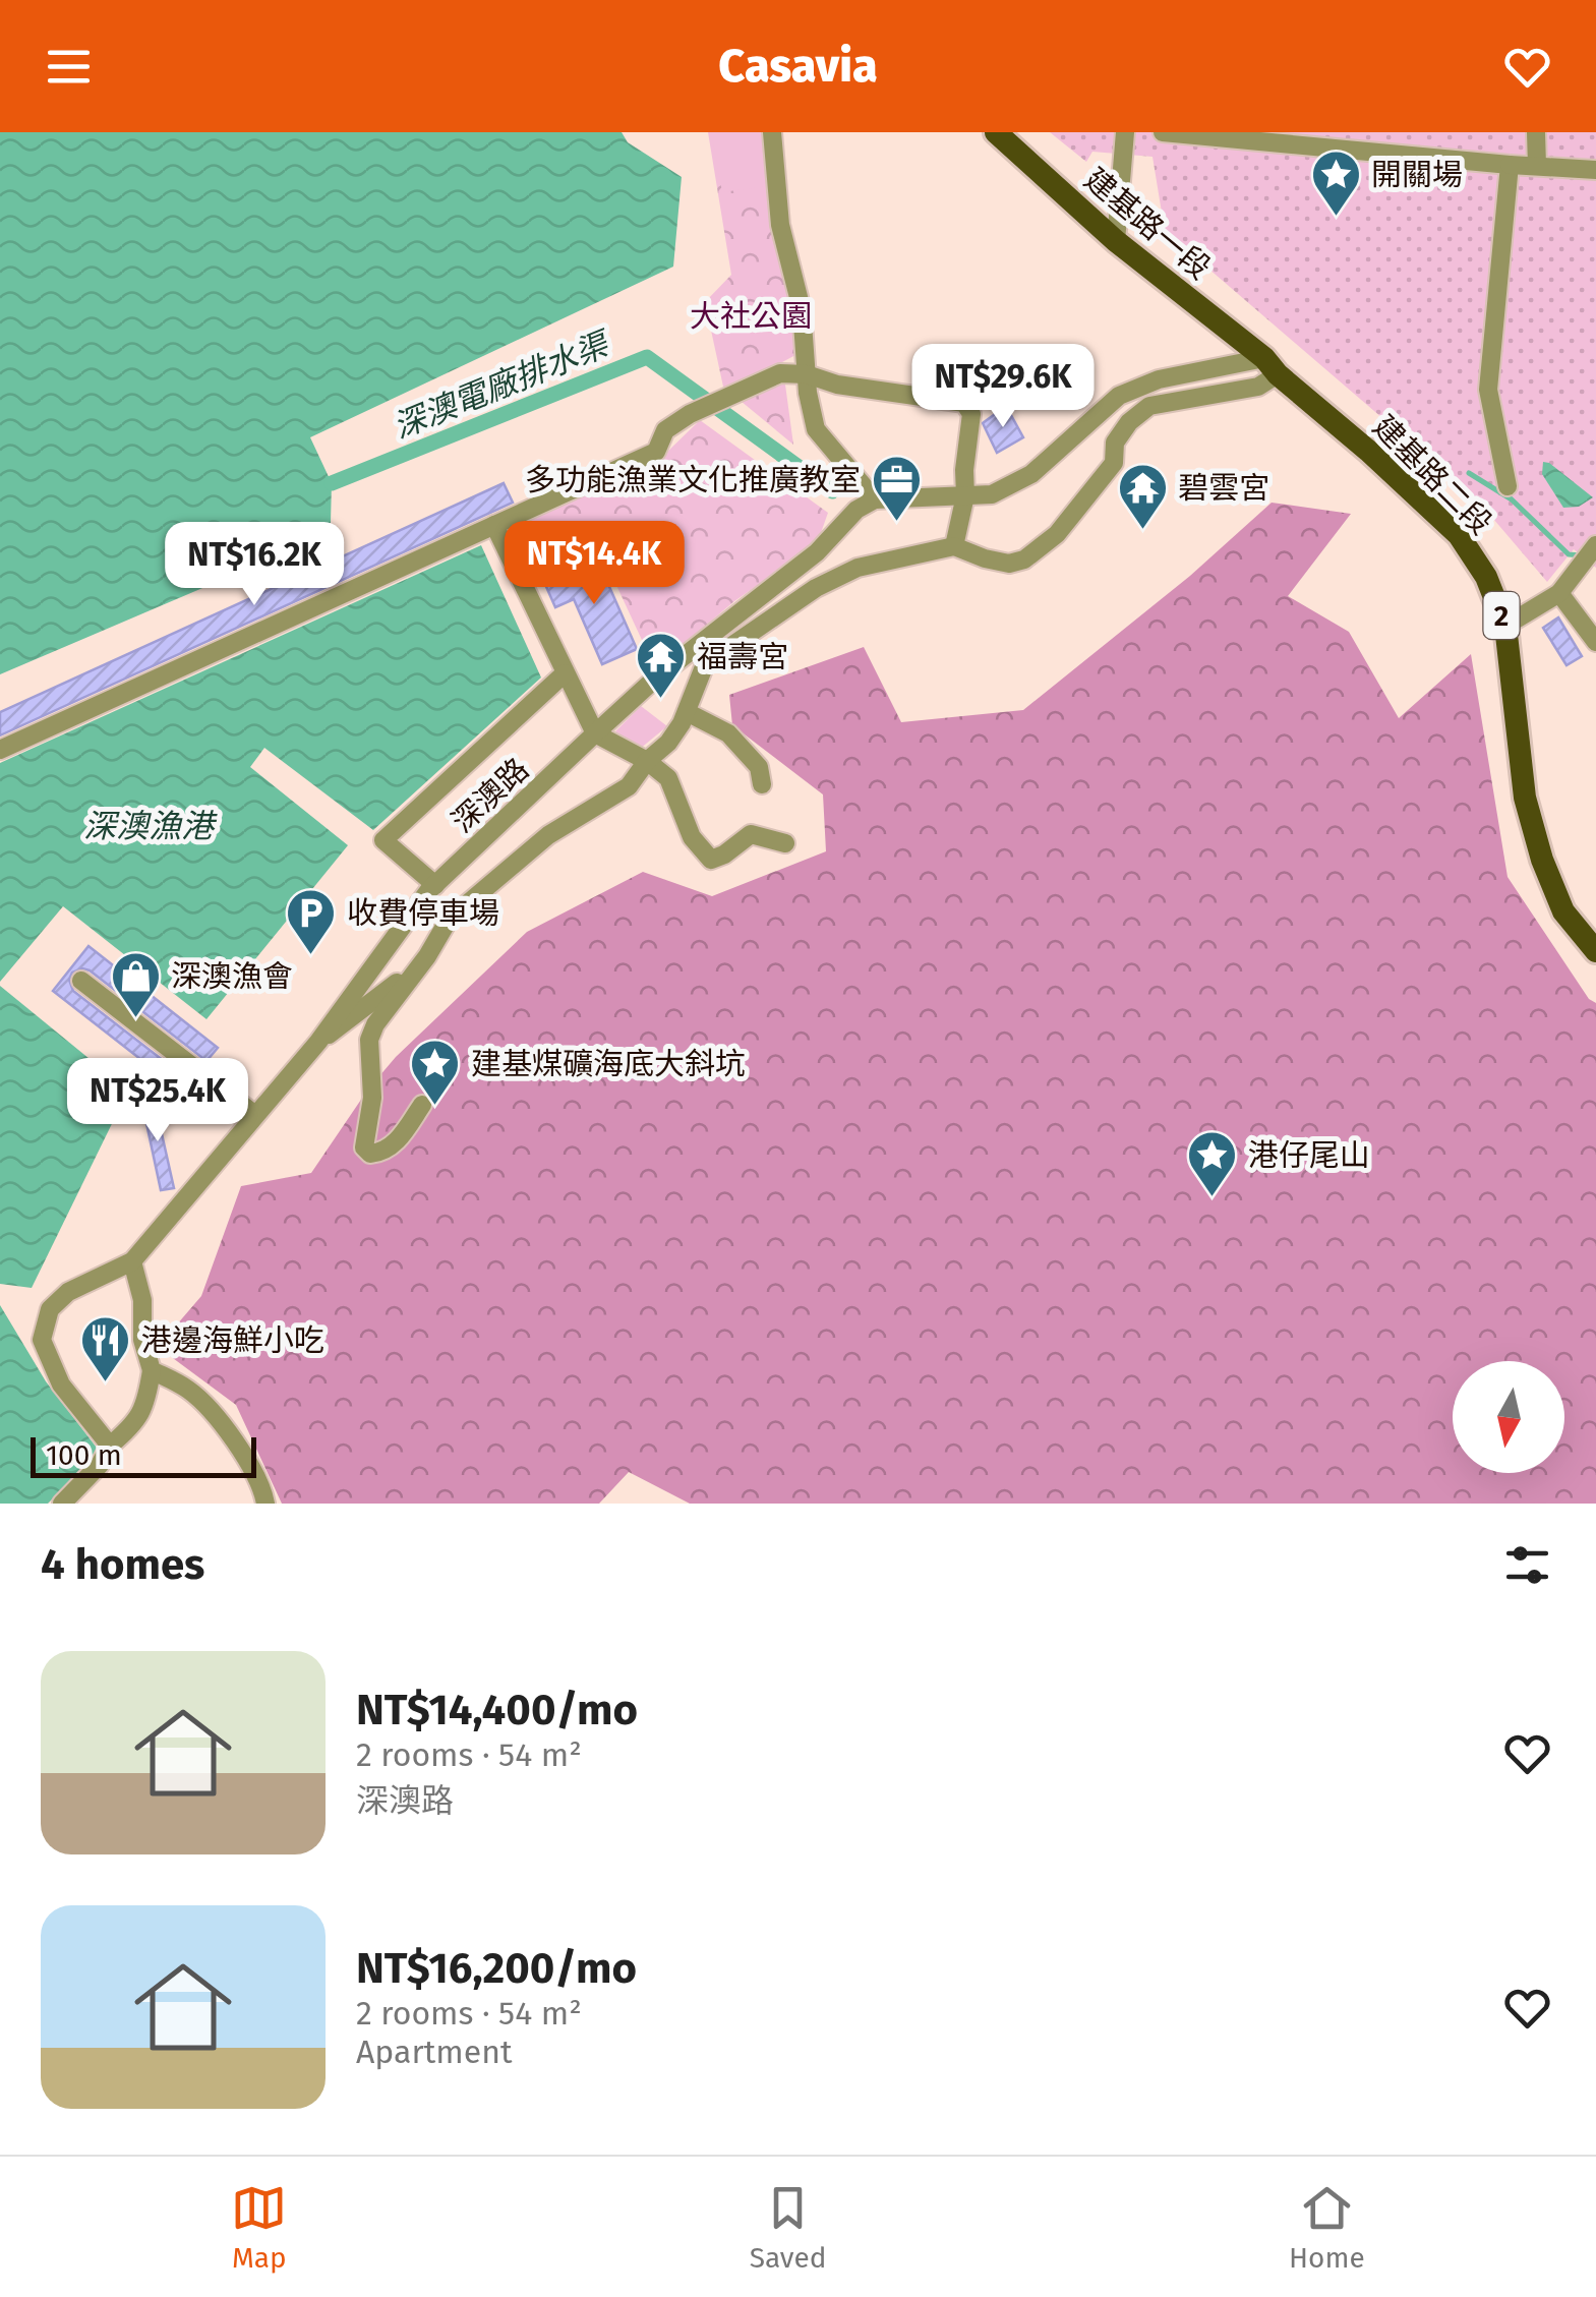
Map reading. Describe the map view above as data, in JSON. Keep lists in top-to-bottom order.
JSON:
{
  "streets": {
    "main road": ["建基路一段", "建基路二段", "2"],
    "street": ["深澳路"]
  },
  "crossings": [
    ["建基路一段", "建基路二段"]
  ],
  "water": ["深澳電廠排水渠", "深澳漁港"],
  "parks": ["大社公園"],
  "places": {
    "place": ["開關場", "建基煤礦海底大斜坑", "港仔尾山"],
    "office": ["多功能漁業文化推廣教室"],
    "temple": ["碧雲宮", "福壽宮"],
    "parking": ["收費停車場"],
    "shop": ["深澳漁會"],
    "restaurant": ["港邊海鮮小吃"]
  },
  "scale_bar": "100 m",
  "north": "bottom",
  "page": {
    "header": "Casavia",
    "price": [
      "NT$29.6K",
      "NT$14.4K",
      "NT$16.2K",
      "NT$25.4K"
    ],
    "scale": "100 m",
    "heading": "4 homes",
    "list": [
      {
        "name": "NT$14,400/mo",
        "note": "2 rooms · 54 m² · 深澳路"
      },
      {
        "name": "NT$16,200/mo",
        "note": "2 rooms · 54 m² · Apartment"
      }
    ],
    "tabs": ["Map", "Saved", "Home"]
  }
}
